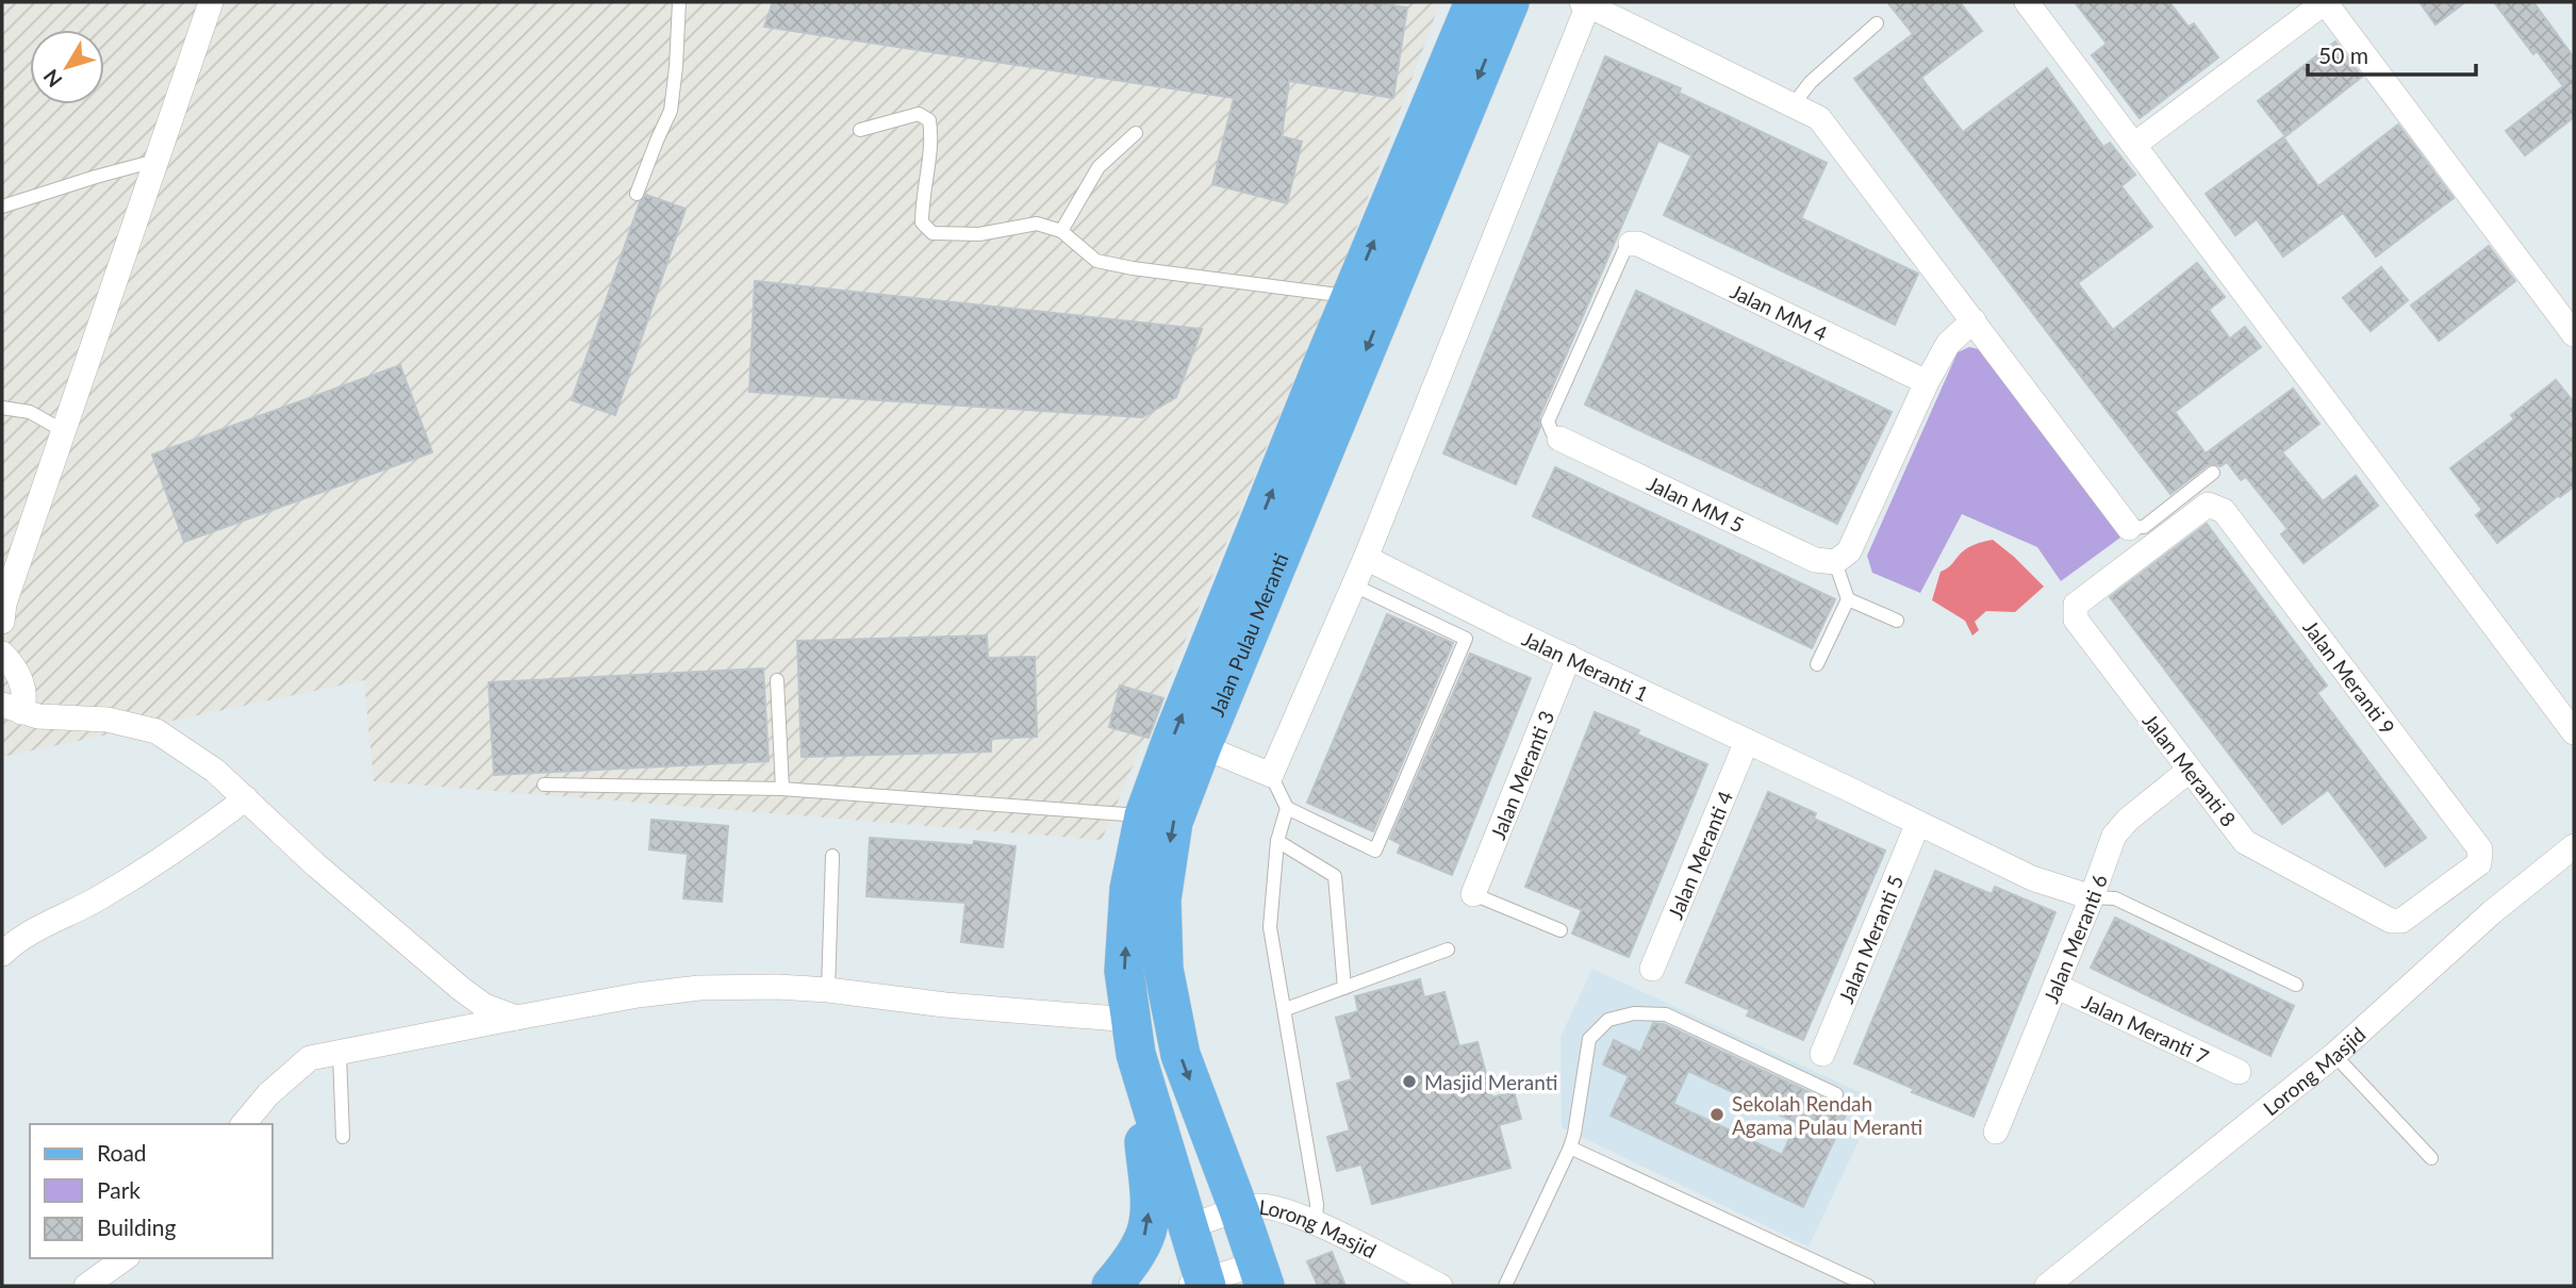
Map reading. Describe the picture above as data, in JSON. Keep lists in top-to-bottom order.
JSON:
{
  "streets": {
    "main road": ["Jalan Pulau Meranti"],
    "street": [
      "Jalan MM 4",
      "Jalan MM 5",
      "Jalan Meranti 1",
      "Jalan Meranti 9",
      "Jalan Meranti 8",
      "Jalan Meranti 3",
      "Jalan Meranti 4",
      "Jalan Meranti 5",
      "Jalan Meranti 6",
      "Jalan Meranti 7",
      "Lorong Masjid"
    ]
  },
  "crossings": [
    ["Jalan Pulau Meranti", "Lorong Masjid"],
    ["Jalan Meranti 1", "Jalan Meranti 3"],
    ["Jalan Meranti 1", "Jalan Meranti 4"],
    ["Jalan Meranti 1", "Jalan Meranti 5"],
    ["Jalan Meranti 1", "Jalan Meranti 6"],
    ["Jalan Meranti 9", "Jalan Meranti 8"],
    ["Jalan Meranti 8", "Jalan Meranti 6"],
    ["Jalan Meranti 6", "Jalan Meranti 7"]
  ],
  "places": ["Masjid Meranti", "Sekolah Rendah Agama Pulau Meranti"],
  "legend": ["Road", "Park", "Building"],
  "scale_bar": "50 m",
  "north": "bottom left"
}
